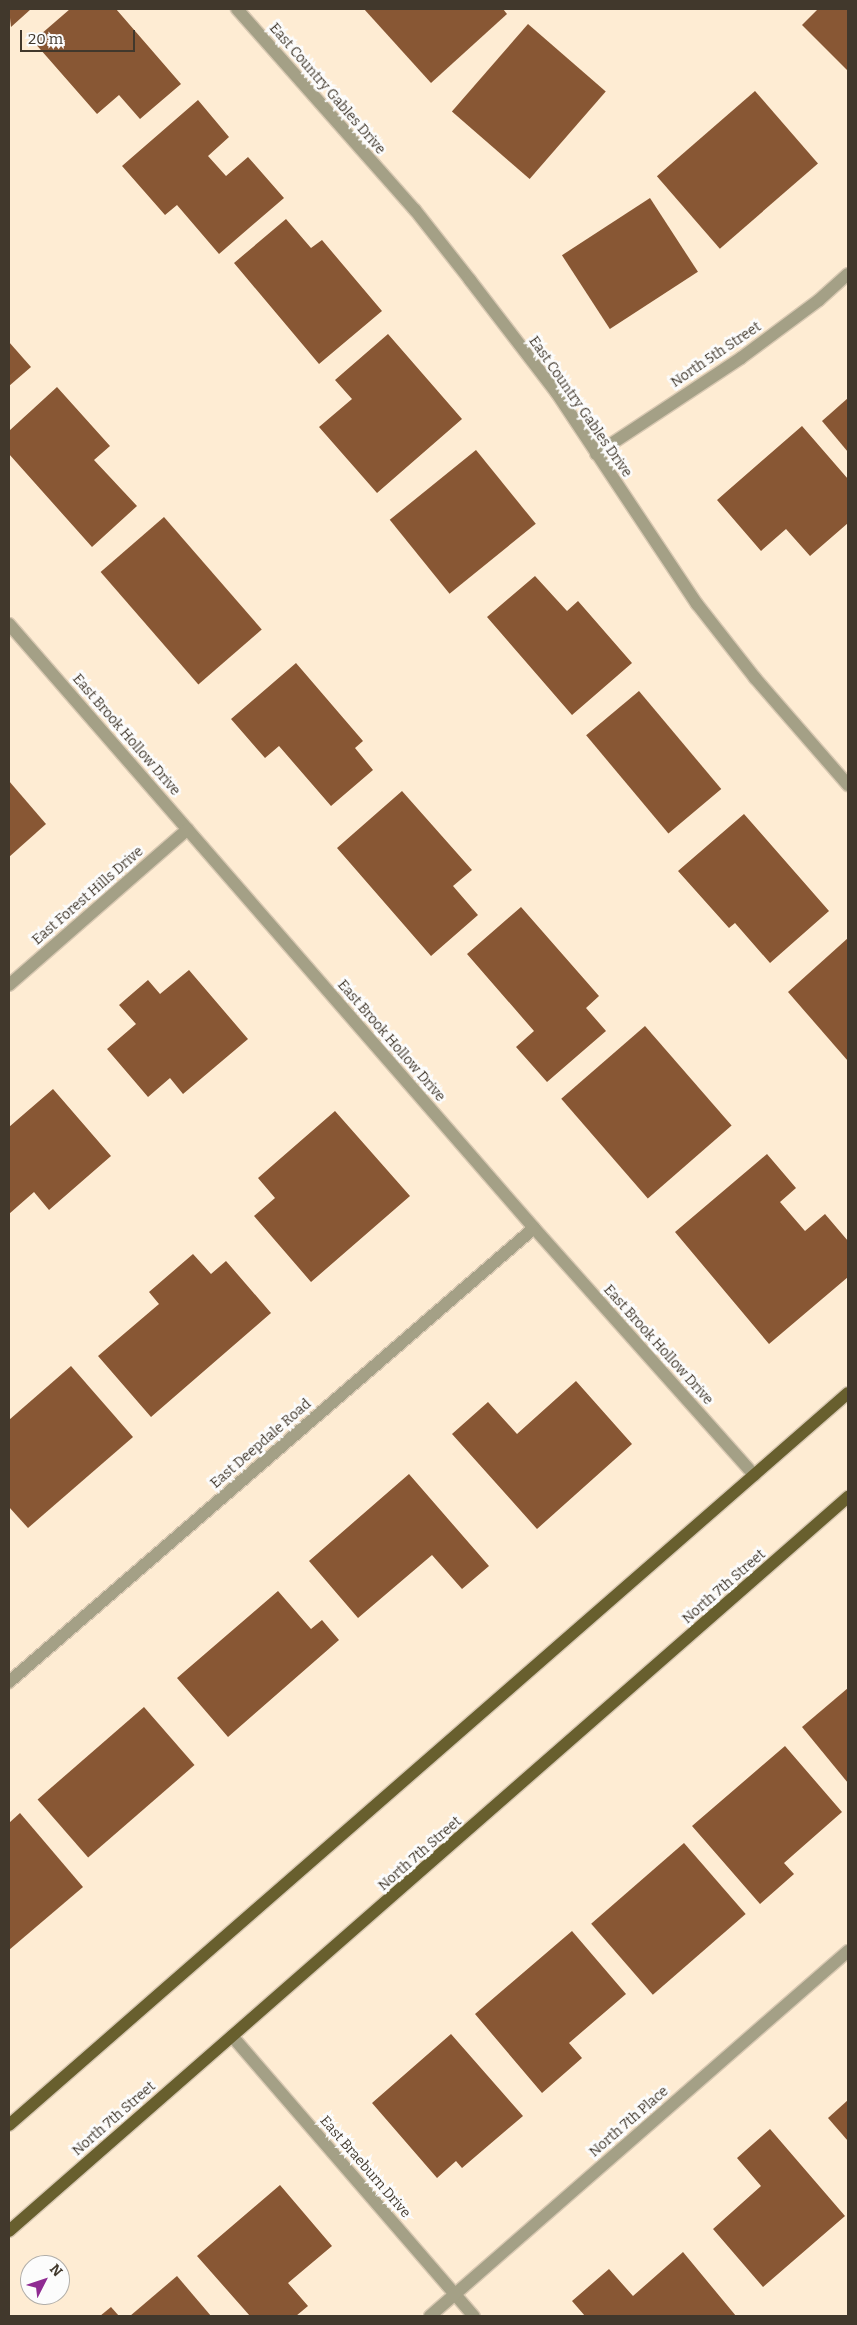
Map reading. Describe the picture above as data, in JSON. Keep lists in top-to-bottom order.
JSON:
{
  "streets": {
    "main road": ["North 7th Street"],
    "street": [
      "East Country Gables Drive",
      "North 5th Street",
      "East Brook Hollow Drive",
      "East Forest Hills Drive",
      "East Deepdale Road",
      "North 7th Place",
      "East Braeburn Drive"
    ]
  },
  "crossings": [
    ["East Country Gables Drive", "North 5th Street"],
    ["East Brook Hollow Drive", "East Forest Hills Drive"],
    ["East Brook Hollow Drive", "East Deepdale Road"],
    ["North 7th Street", "East Braeburn Drive"],
    ["North 7th Place", "East Braeburn Drive"]
  ],
  "scale_bar": "20 m",
  "north": "top right"
}
